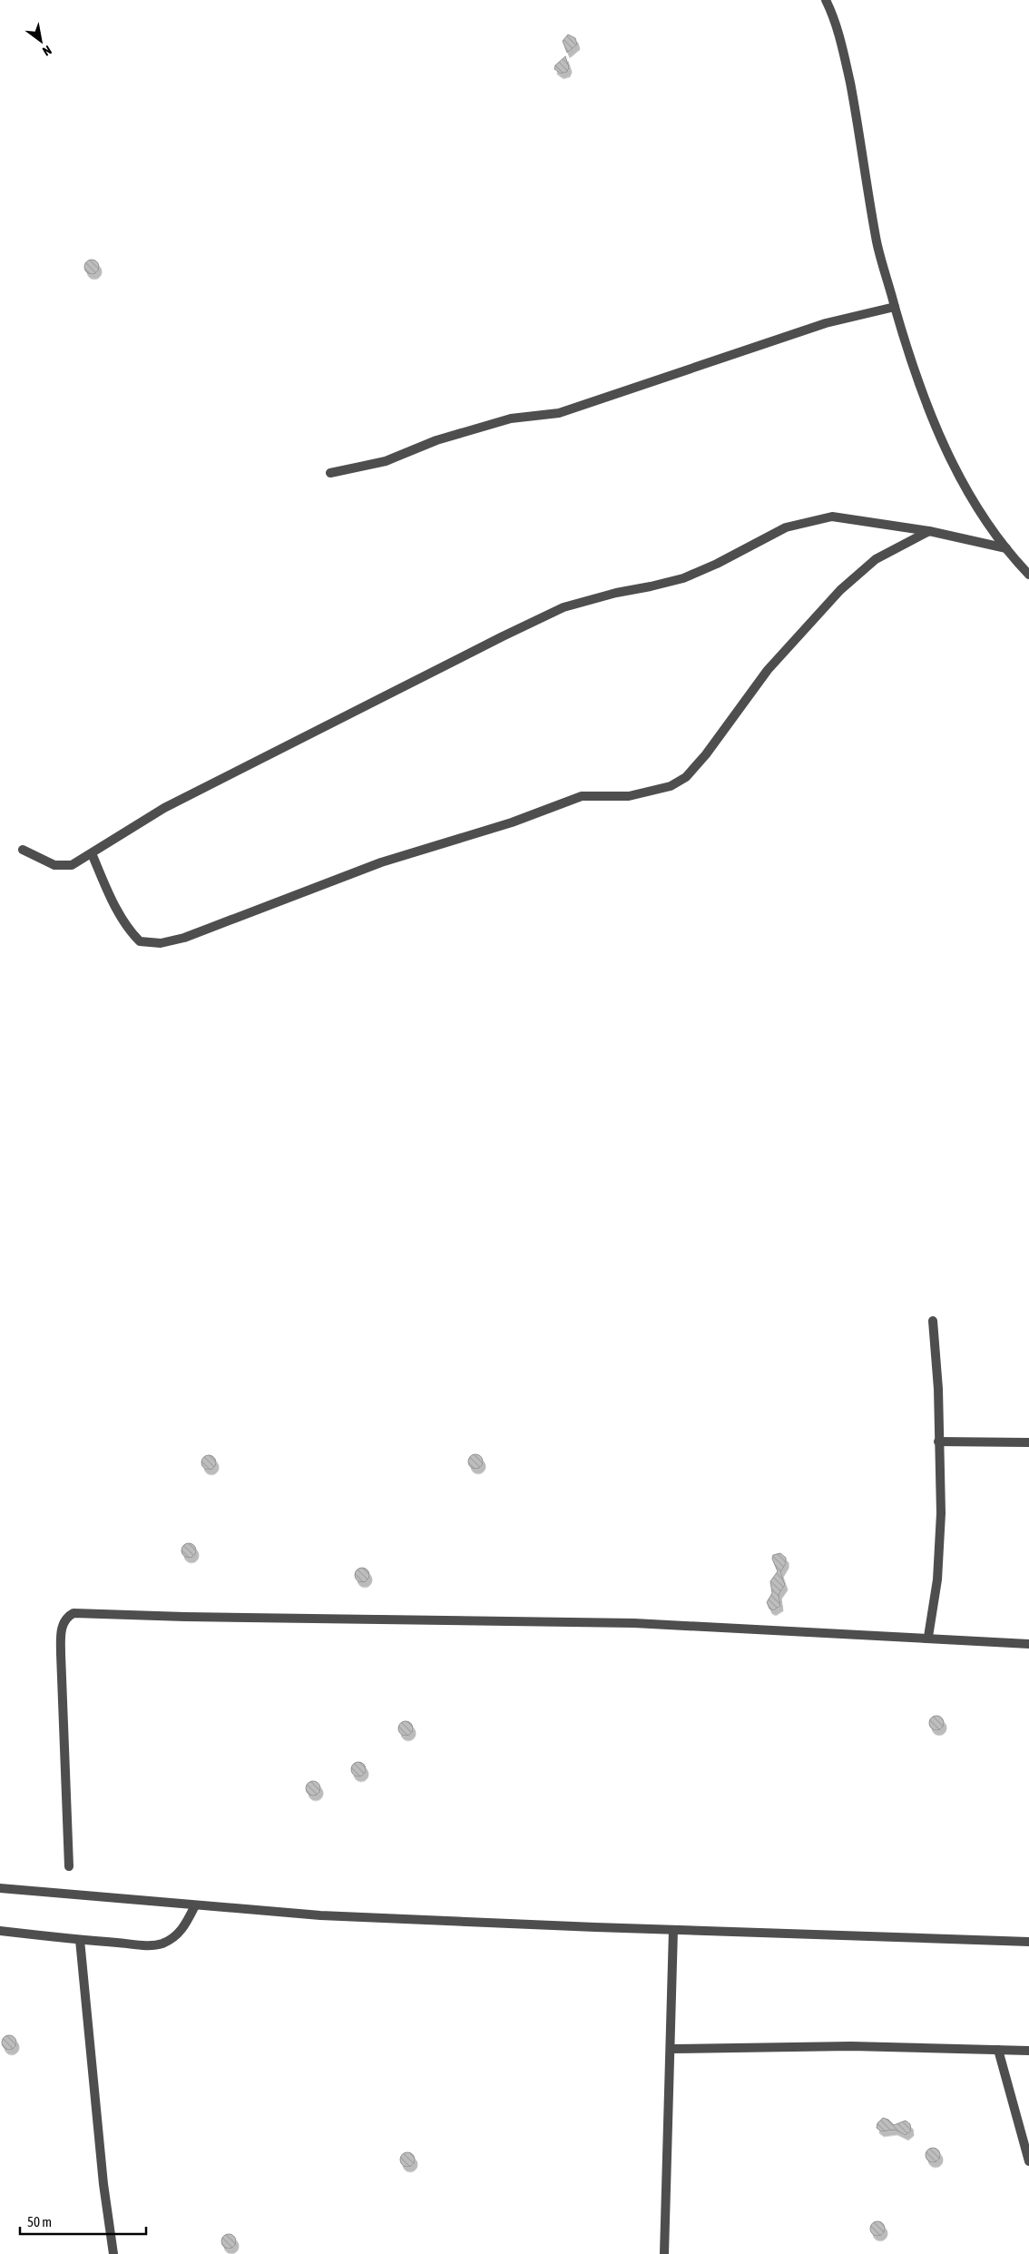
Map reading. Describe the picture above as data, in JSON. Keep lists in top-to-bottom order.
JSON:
{
  "scale_bar": "50 m",
  "north": "bottom right"
}
